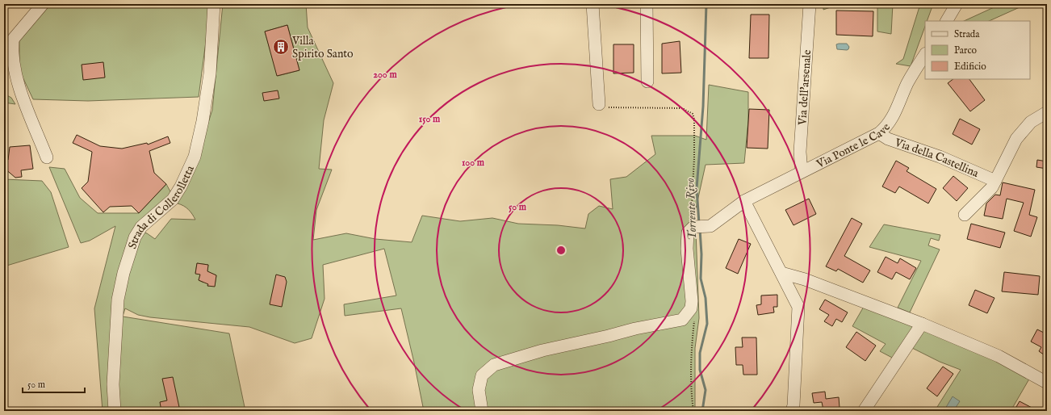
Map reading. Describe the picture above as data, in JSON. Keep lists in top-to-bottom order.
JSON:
{
  "streets": {
    "street": [
      "Via dell'arsenale",
      "Via Ponte le Cave",
      "Via della Castellina",
      "Strada di Collerolletta"
    ]
  },
  "crossings": [
    ["Via dell'arsenale", "Via Ponte le Cave"],
    ["Via Ponte le Cave", "Via della Castellina"]
  ],
  "water": ["Torrente Rivo"],
  "places": {
    "building": ["Villa Spirito Santo"]
  },
  "legend": ["Strada", "Parco", "Edificio"],
  "scale_bar": "50 m",
  "rings": [
    "200 m",
    "150 m",
    "100 m",
    "50 m"
  ]
}
